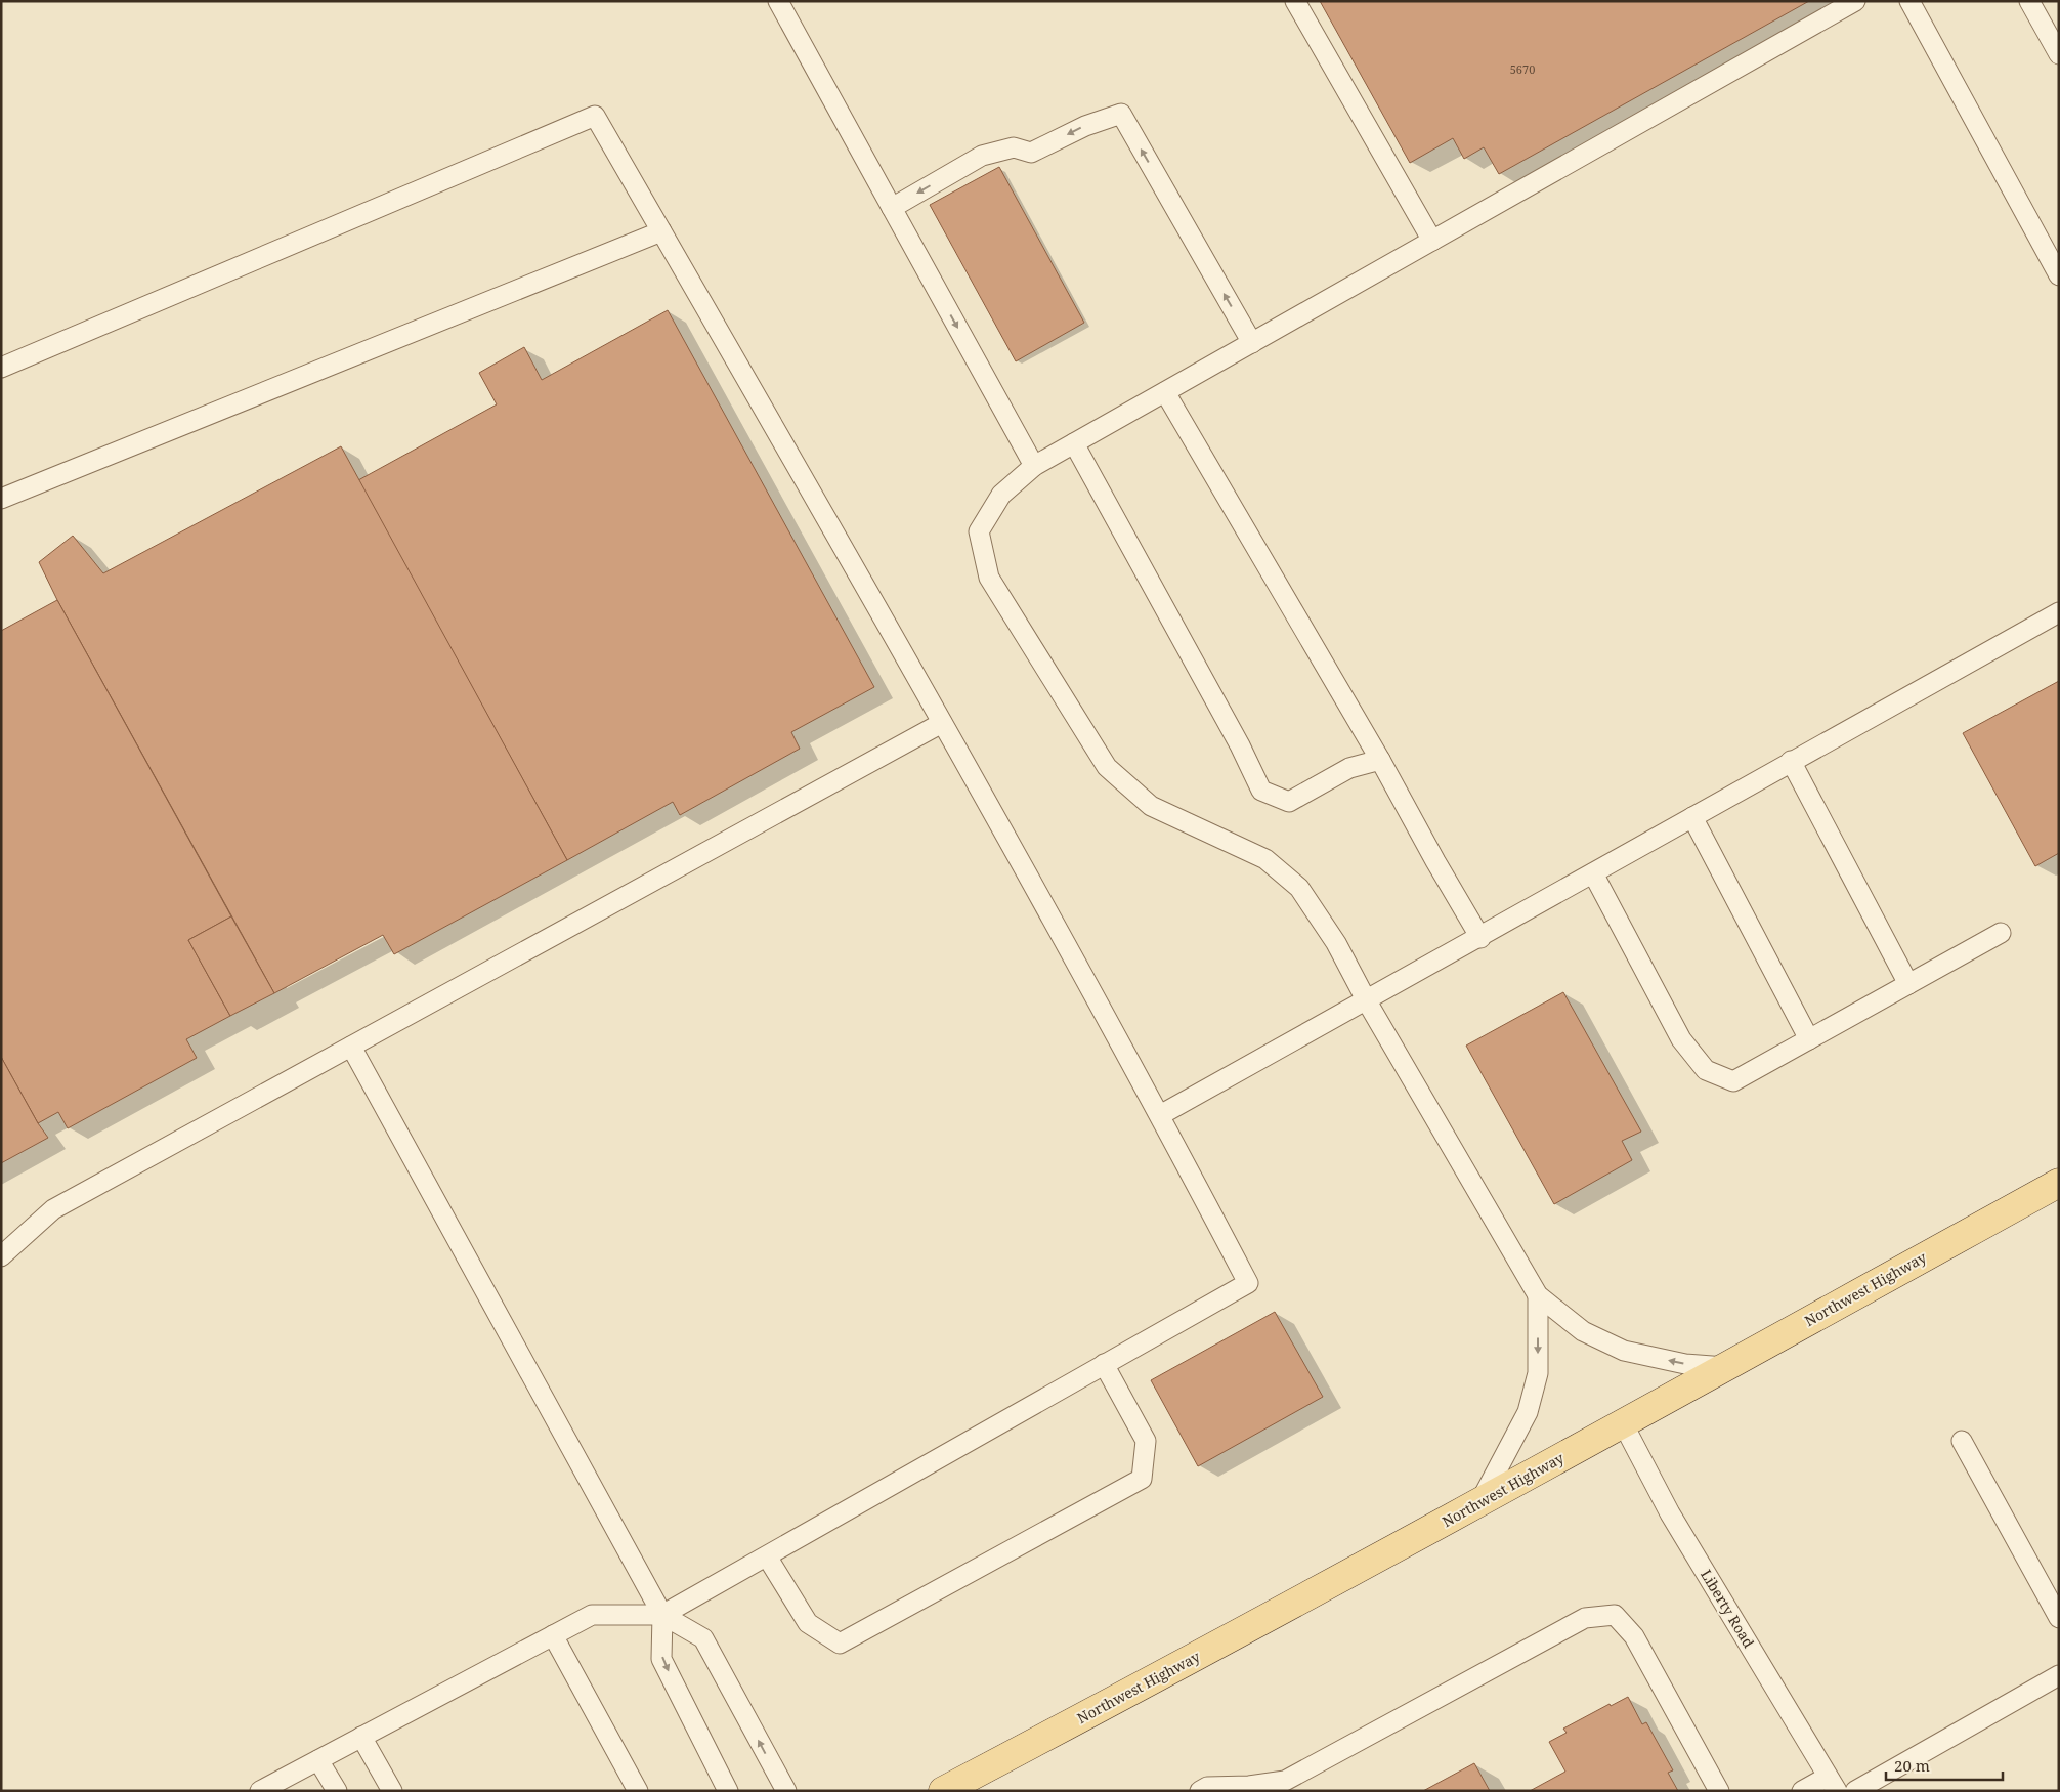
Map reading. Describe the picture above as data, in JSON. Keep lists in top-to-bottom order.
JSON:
{
  "streets": {
    "main road": ["Northwest Highway"],
    "lane": ["Liberty Road"]
  },
  "crossings": [
    ["Northwest Highway", "Liberty Road"]
  ],
  "house_numbers": ["5670"],
  "scale_bar": "20 m"
}
